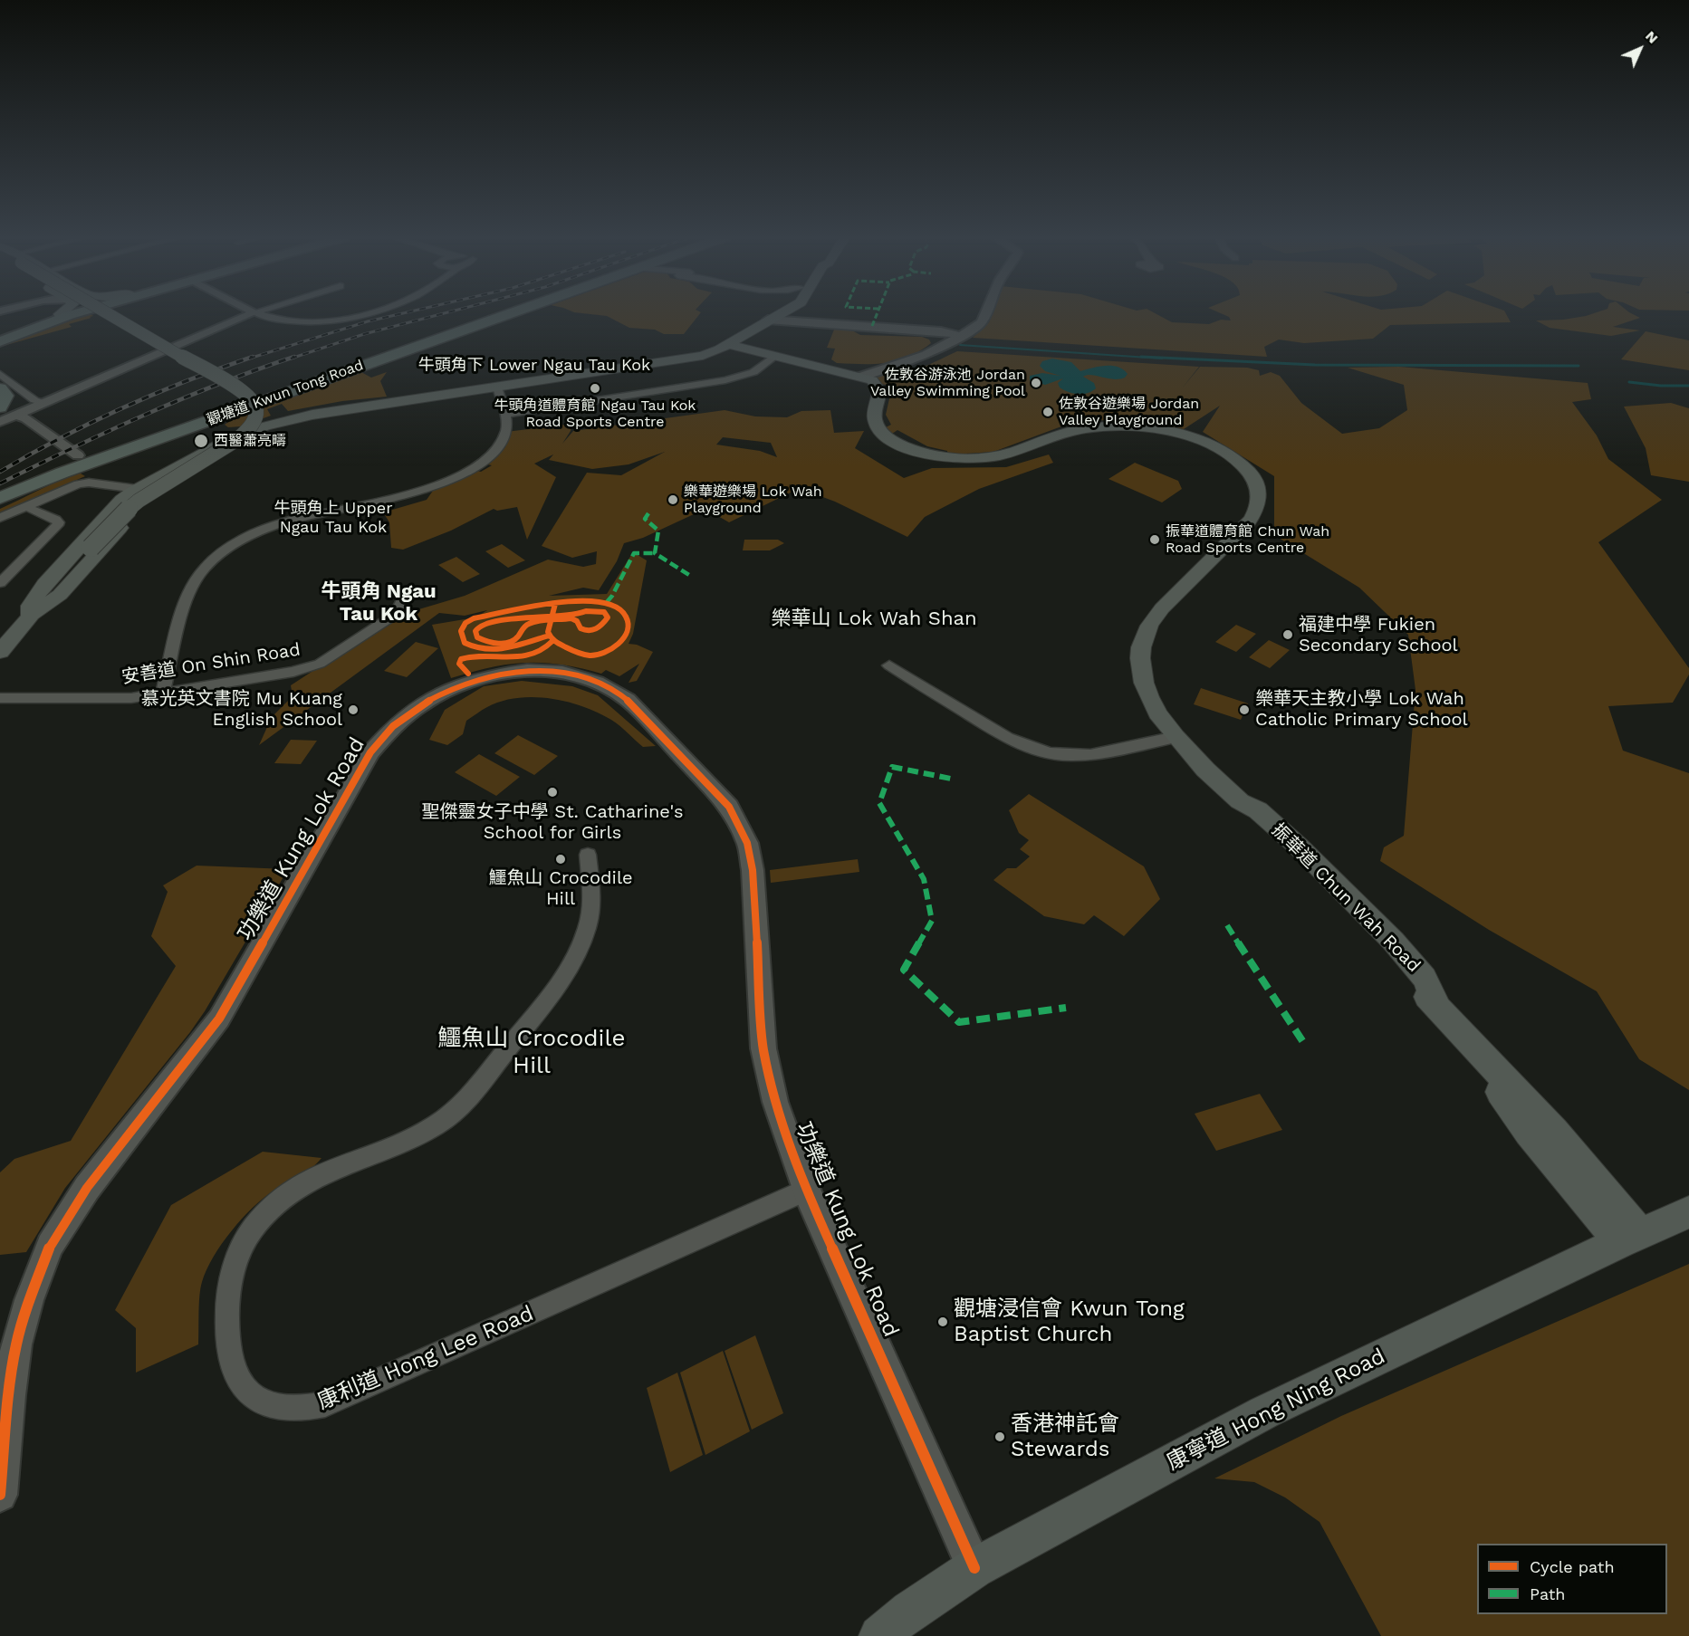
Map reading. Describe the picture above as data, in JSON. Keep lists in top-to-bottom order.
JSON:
{
  "streets": {
    "highway": ["觀塘道 Kwun Tong Road"],
    "main road": ["振華道 Chun Wah Road", "康寧道 Hong Ning Road"],
    "street": ["安善道 On Shin Road", "功樂道 Kung Lok Road", "康利道 Hong Lee Road"]
  },
  "crossings": [
    ["功樂道 Kung Lok Road", "康利道 Hong Lee Road"],
    ["功樂道 Kung Lok Road", "康寧道 Hong Ning Road"],
    ["振華道 Chun Wah Road", "康寧道 Hong Ning Road"]
  ],
  "districts": [
    "牛頭角下 Lower Ngau Tau Kok",
    "牛頭角上 Upper Ngau Tau Kok",
    "牛頭角 Ngau Tau Kok",
    "樂華山 Lok Wah Shan",
    "鱷魚山 Crocodile Hill"
  ],
  "places": [
    "佐敦谷游泳池 Jordan Valley Swimming Pool",
    "牛頭角道體育館 Ngau Tau Kok Road Sports Centre",
    "佐敦谷遊樂場 Jordan Valley Playground",
    "西醫蕭亮疇",
    "樂華遊樂場 Lok Wah Playground",
    "振華道體育館 Chun Wah Road Sports Centre",
    "福建中學 Fukien Secondary School",
    "慕光英文書院 Mu Kuang English School",
    "樂華天主教小學 Lok Wah Catholic Primary School",
    "聖傑靈女子中學 St. Catharine's School for Girls",
    "鱷魚山 Crocodile Hill",
    "觀塘浸信會 Kwun Tong Baptist Church",
    "香港神託會 Stewards"
  ],
  "legend": ["Cycle path", "Path"],
  "north": "top right"
}
